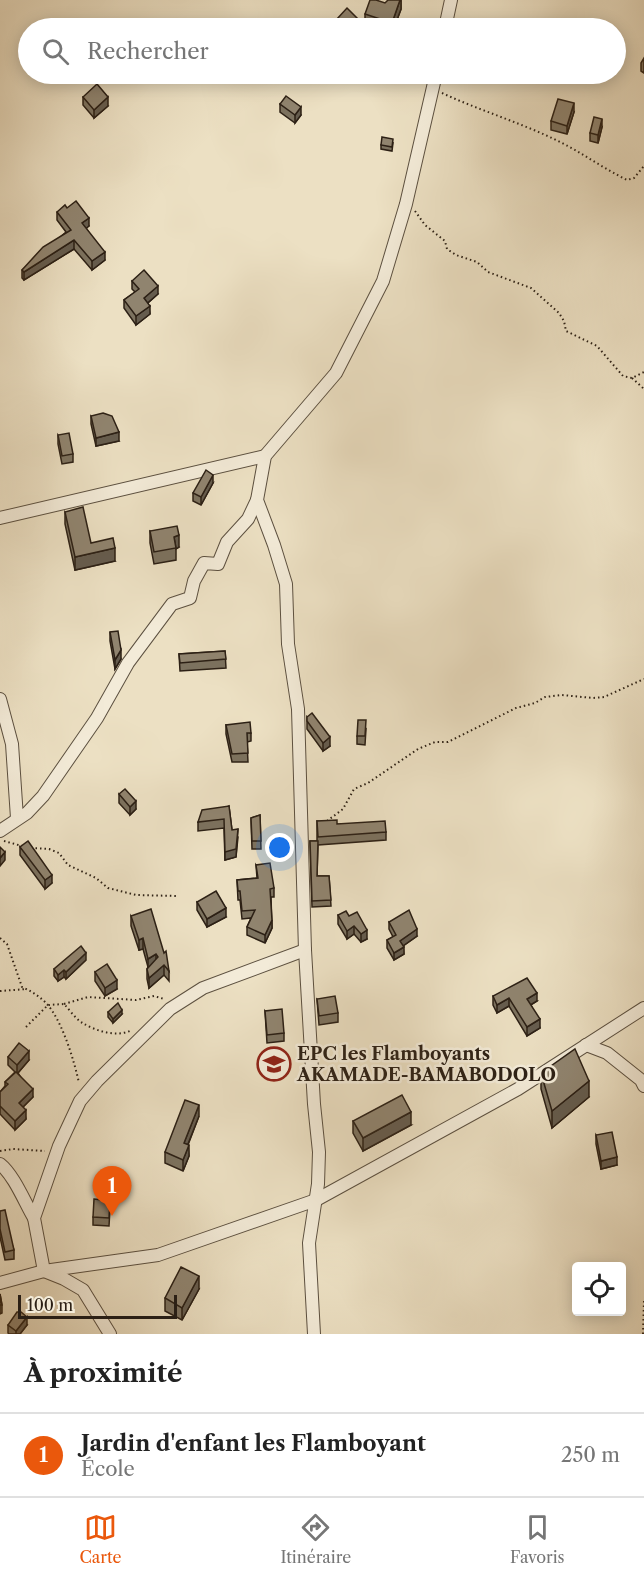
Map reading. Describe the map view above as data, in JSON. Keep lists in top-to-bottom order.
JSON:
{
  "places": {
    "school or university": ["EPC les Flamboyants AKAMADE-BAMABODOLO"]
  },
  "scale_bar": "100 m",
  "page": {
    "search": "Rechercher",
    "pins": "1",
    "scale": "100 m",
    "heading": "À proximité",
    "list": [
      {
        "mark": "1",
        "name": "Jardin d'enfant les Flamboyant",
        "note": "École",
        "value": "250 m"
      }
    ],
    "nav": ["Carte", "Itinéraire", "Favoris"]
  }
}
